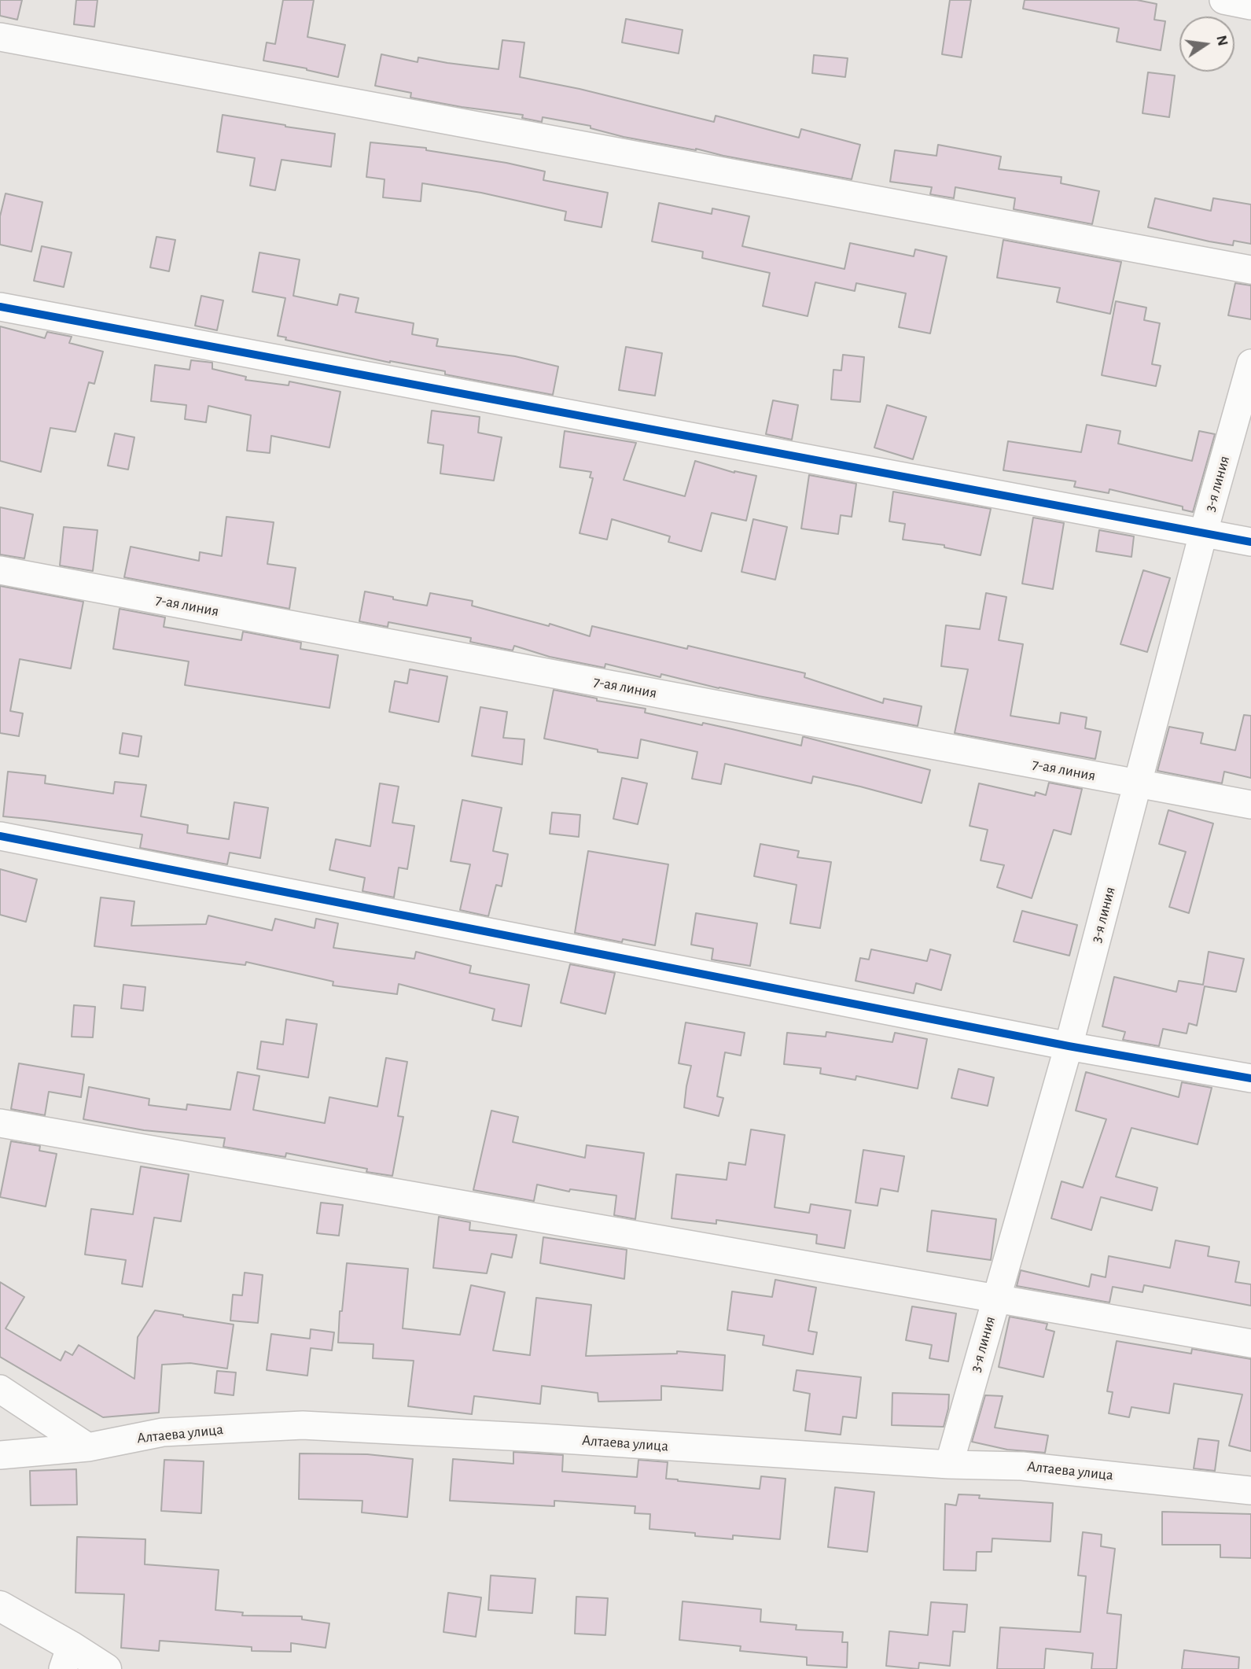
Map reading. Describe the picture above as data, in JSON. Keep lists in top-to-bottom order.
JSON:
{
  "streets": {
    "street": ["3-я линия", "7-ая линия", "Алтаева улица"]
  },
  "crossings": [
    ["3-я линия", "7-ая линия"],
    ["3-я линия", "Алтаева улица"]
  ],
  "north": "right"
}
